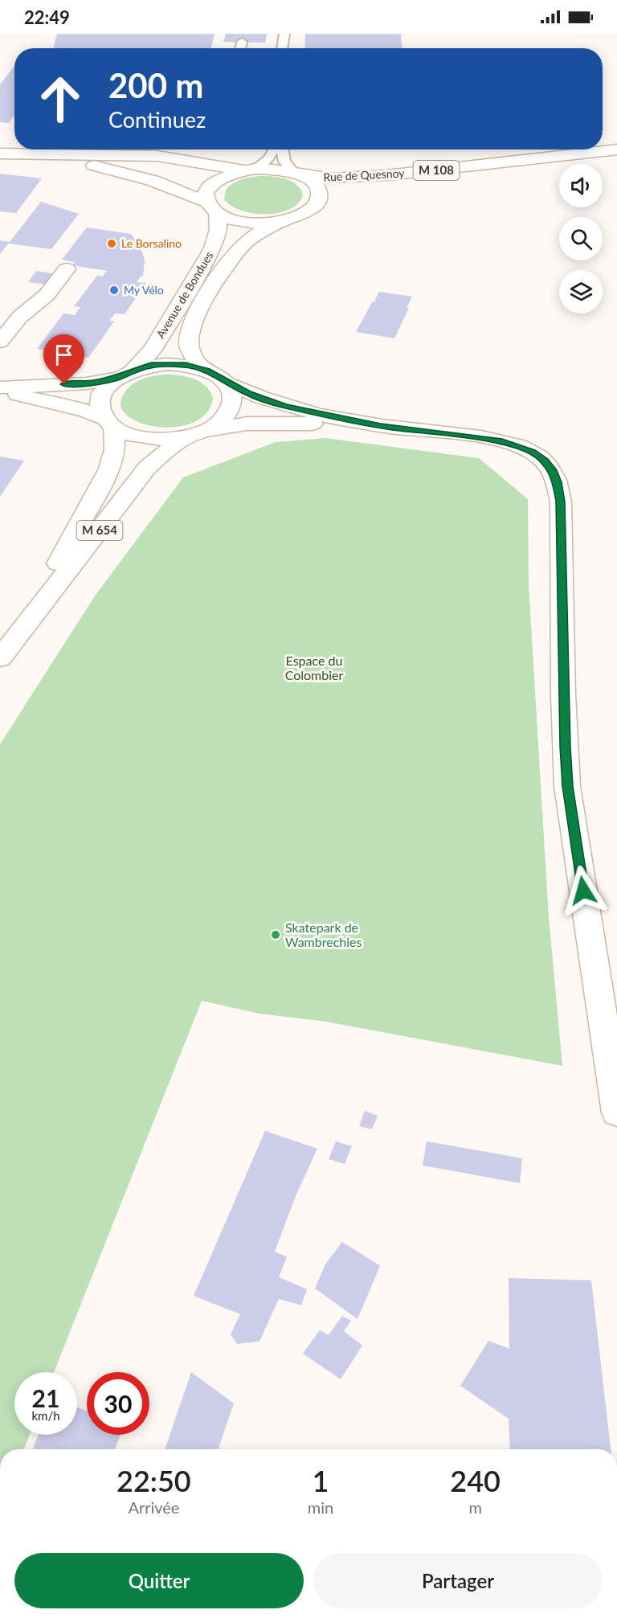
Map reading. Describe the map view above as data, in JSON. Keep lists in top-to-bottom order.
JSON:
{
  "streets": {
    "main road": [
      "M 108",
      "Rue de Quesnoy",
      "Avenue de Bondues",
      "M 654"
    ]
  },
  "crossings": [
    ["Rue de Quesnoy", "Avenue de Bondues"],
    ["Avenue de Bondues", "M 654"]
  ],
  "parks": ["Espace du Colombier"],
  "places": ["Le Borsalino", "My Vélo", "Skatepark de Wambrechies"],
  "page": {
    "status": "22:49",
    "turn": ["200 m", "Continuez"],
    "speed": "21 km/h",
    "limit": "30",
    "eta": [
      "22:50",
      "Arrivée",
      "1",
      "min",
      "240",
      "m"
    ],
    "buttons": ["Quitter", "Partager"]
  }
}
